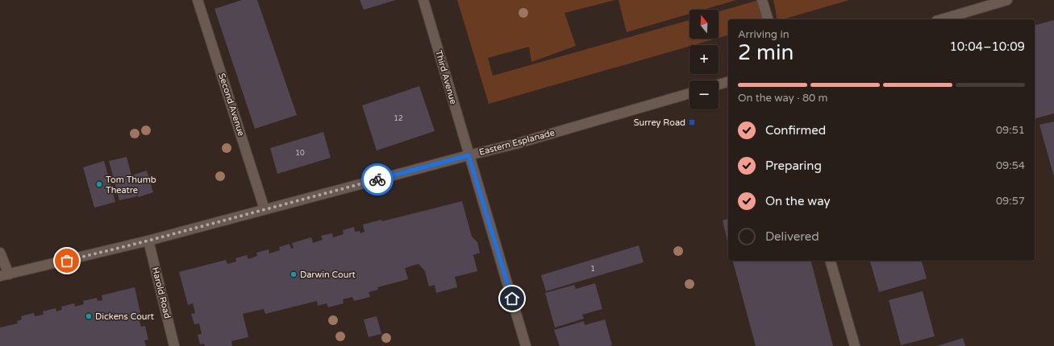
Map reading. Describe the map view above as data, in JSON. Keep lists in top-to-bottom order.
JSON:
{
  "streets": {
    "street": [
      "Third Avenue",
      "Second Avenue",
      "Eastern Esplanade",
      "Harold Road"
    ]
  },
  "crossings": [
    ["Third Avenue", "Eastern Esplanade"],
    ["Second Avenue", "Eastern Esplanade"],
    ["Eastern Esplanade", "Harold Road"]
  ],
  "places": {
    "transit": ["Surrey Road"],
    "other": ["Tom Thumb Theatre", "Darwin Court", "Dickens Court"]
  },
  "house_numbers": ["12", "10", "1"],
  "north": "top",
  "page": {
    "map_buttons": ["+", "−"],
    "heading": ["2 min", "Arriving in", "10:04–10:09"],
    "bar": "On the way · 80 m",
    "list": [
      ["Confirmed", "09:51"],
      ["Preparing", "09:54"],
      ["On the way", "09:57"],
      "Delivered"
    ]
  }
}
